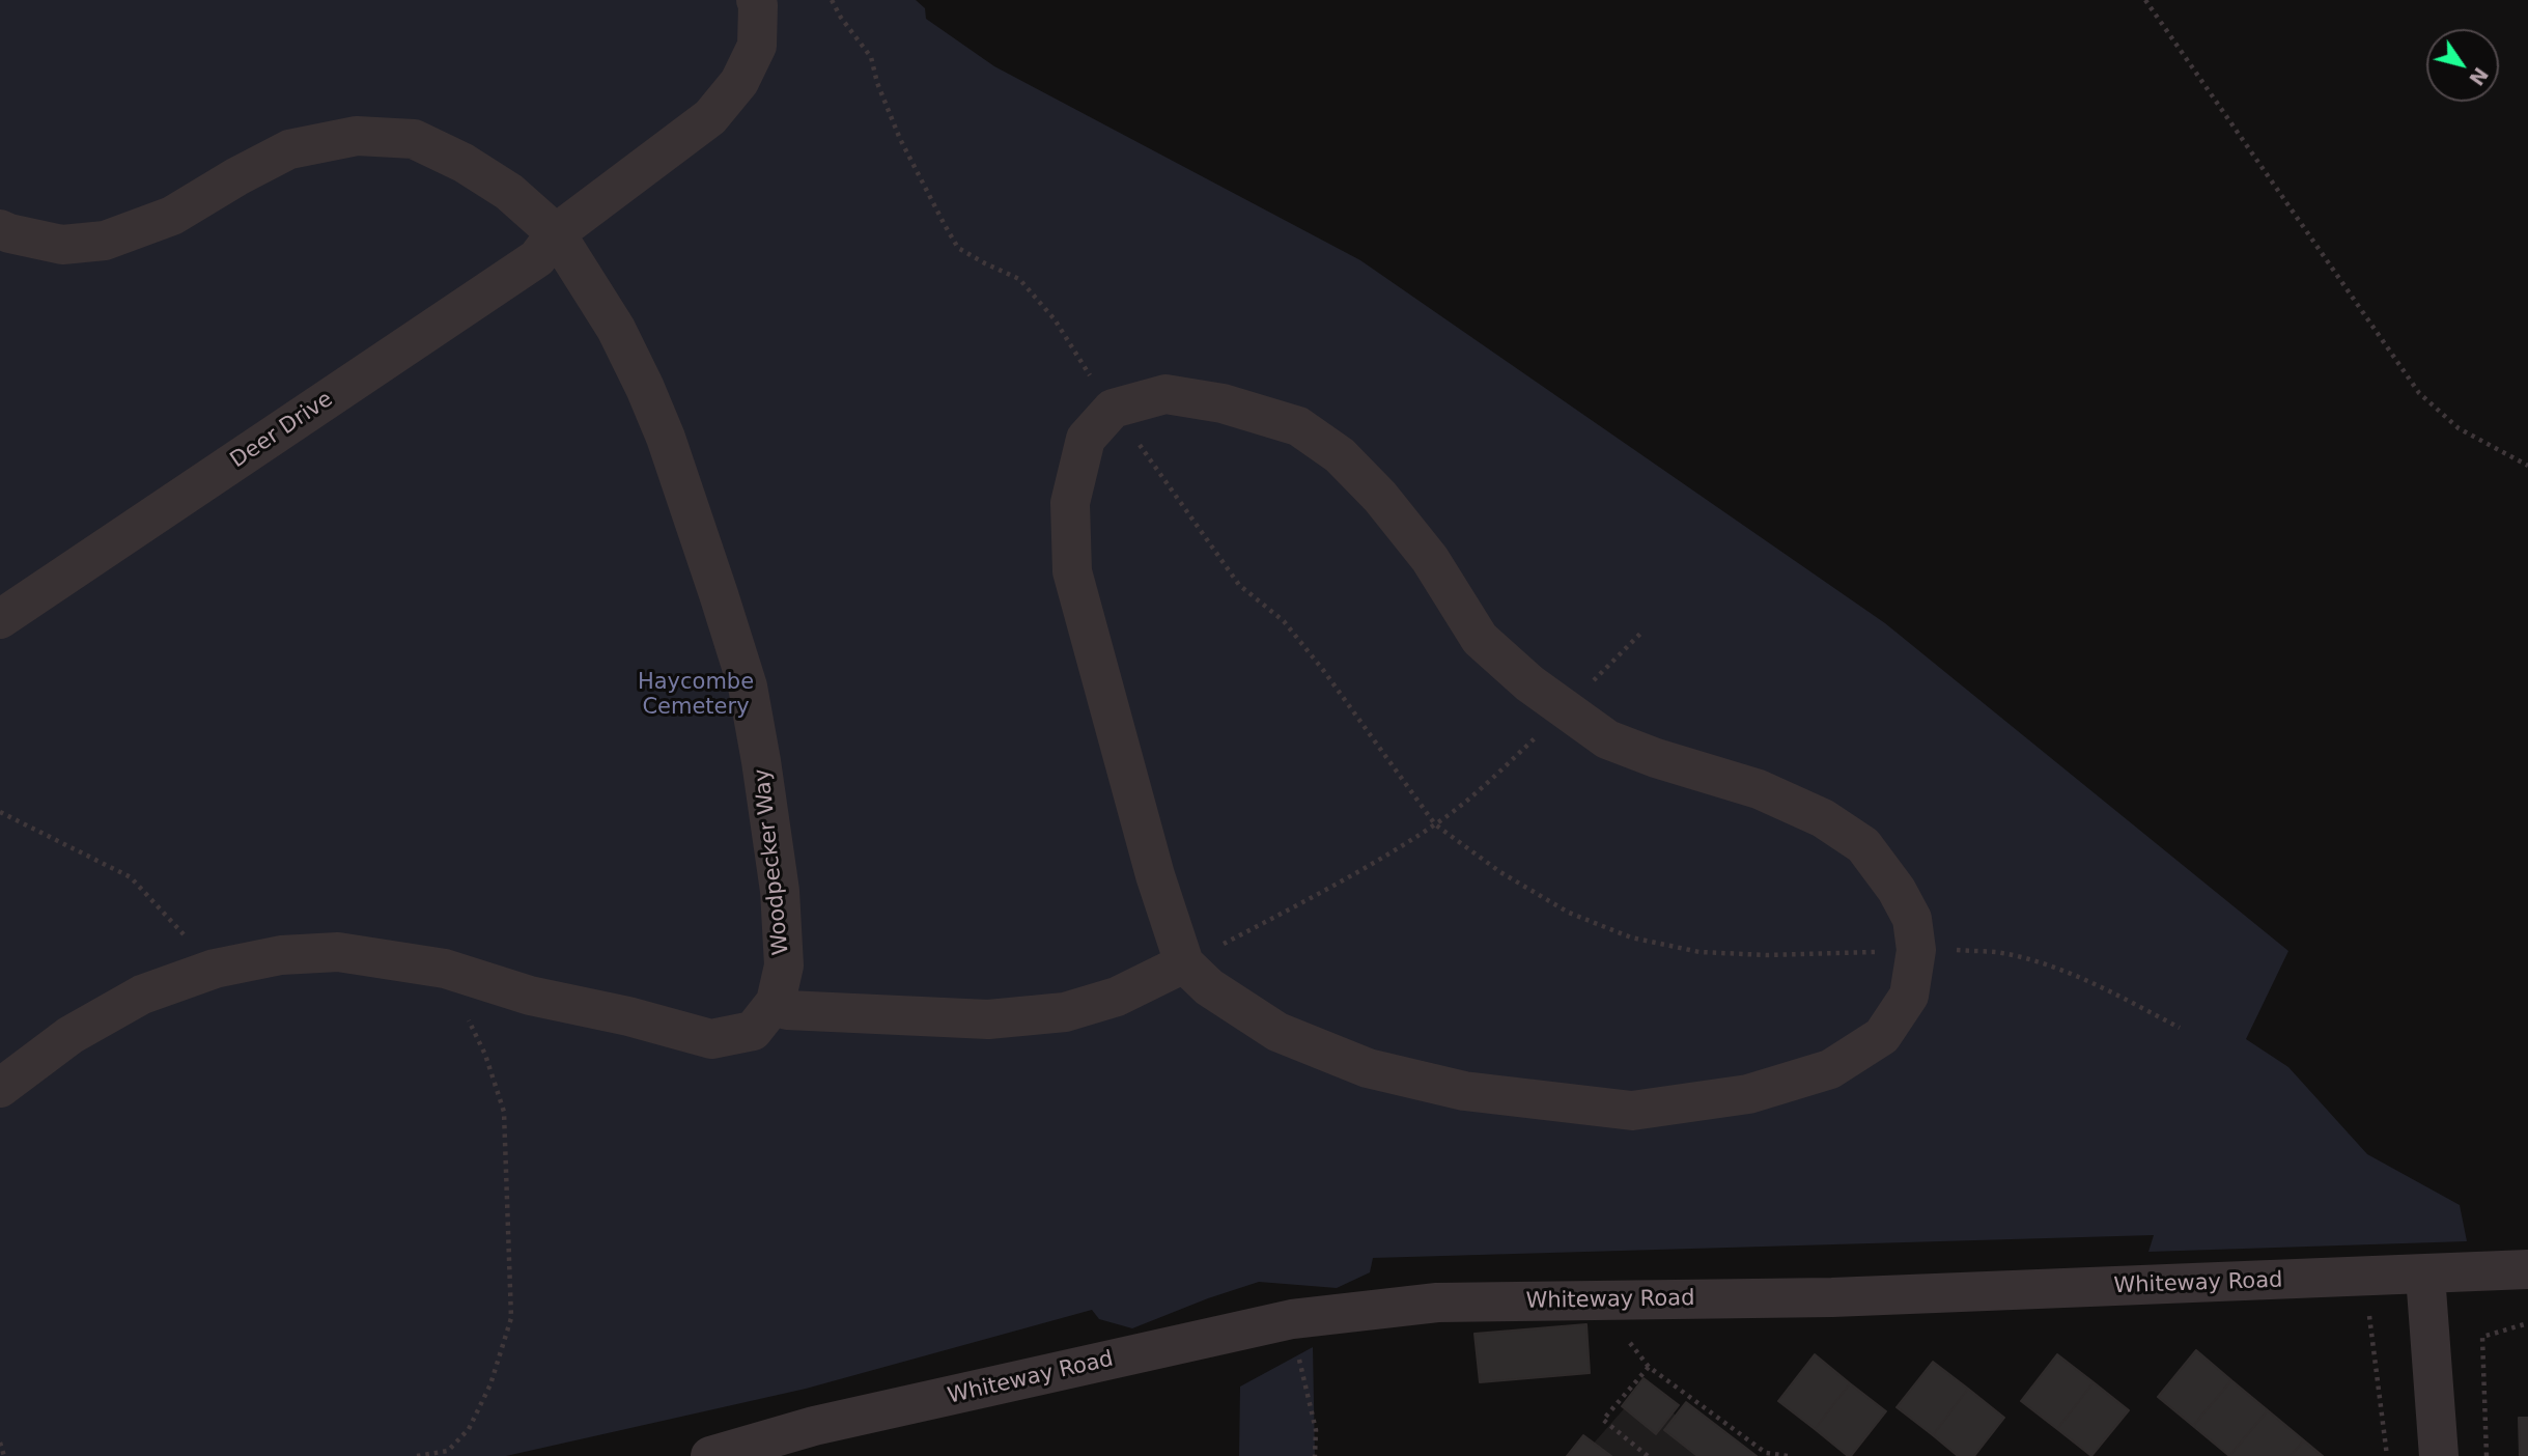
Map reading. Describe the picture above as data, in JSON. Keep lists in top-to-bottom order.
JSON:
{
  "streets": {
    "street": ["Deer Drive", "Woodpecker Way", "Whiteway Road"]
  },
  "crossings": [
    ["Deer Drive", "Woodpecker Way"]
  ],
  "parks": ["Haycombe Cemetery"],
  "north": "bottom right"
}
